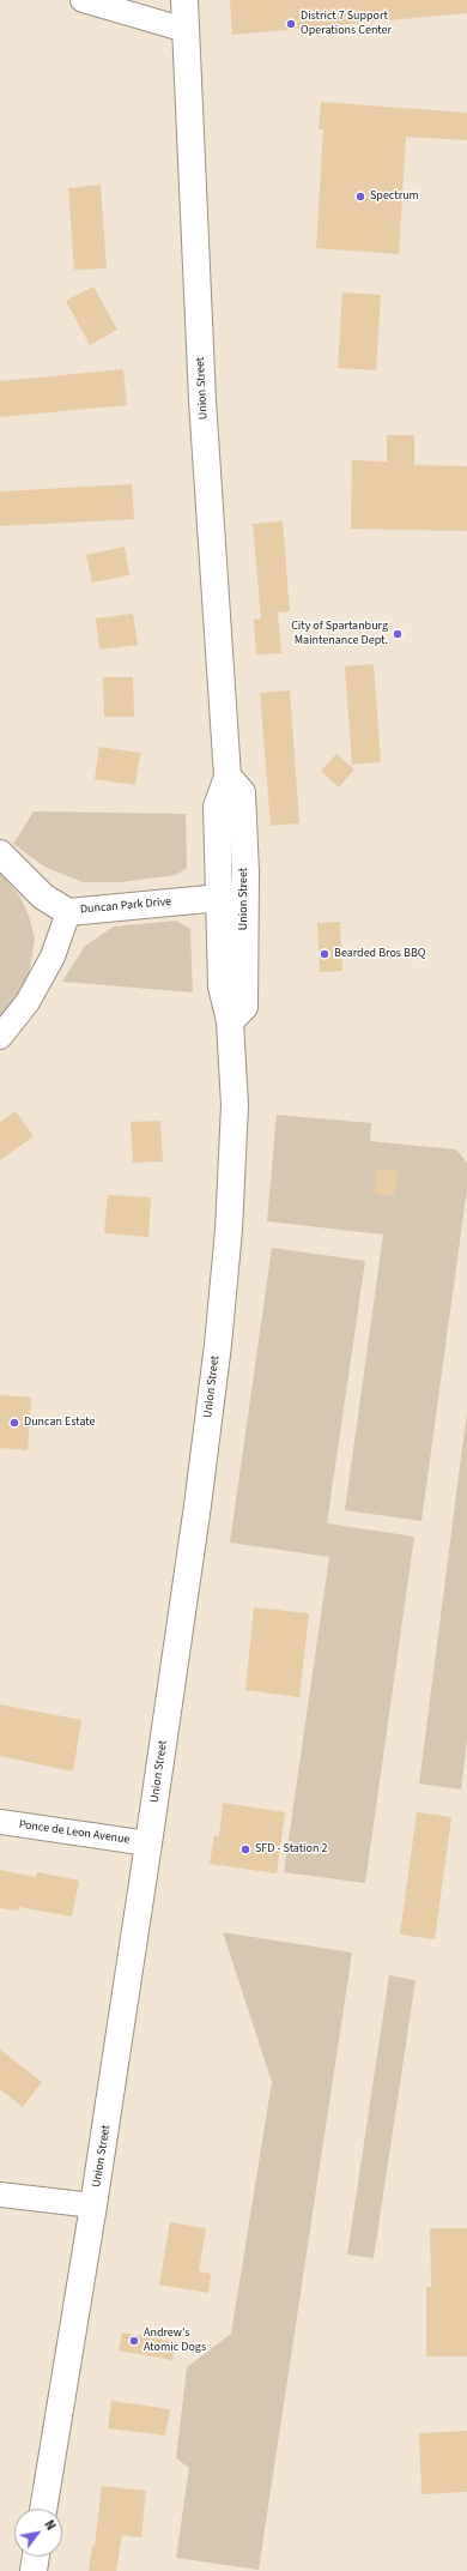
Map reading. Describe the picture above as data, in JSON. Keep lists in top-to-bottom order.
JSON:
{
  "streets": {
    "main road": ["Union Street", "Duncan Park Drive"],
    "street": ["Ponce de Leon Avenue"]
  },
  "crossings": [
    ["Union Street", "Duncan Park Drive"],
    ["Union Street", "Ponce de Leon Avenue"]
  ],
  "places": [
    "District 7 Support Operations Center",
    "Spectrum",
    "City of Spartanburg Maintenance Dept.",
    "Bearded Bros BBQ",
    "Duncan Estate",
    "SFD - Station 2",
    "Andrew's Atomic Dogs"
  ],
  "north": "top right"
}
